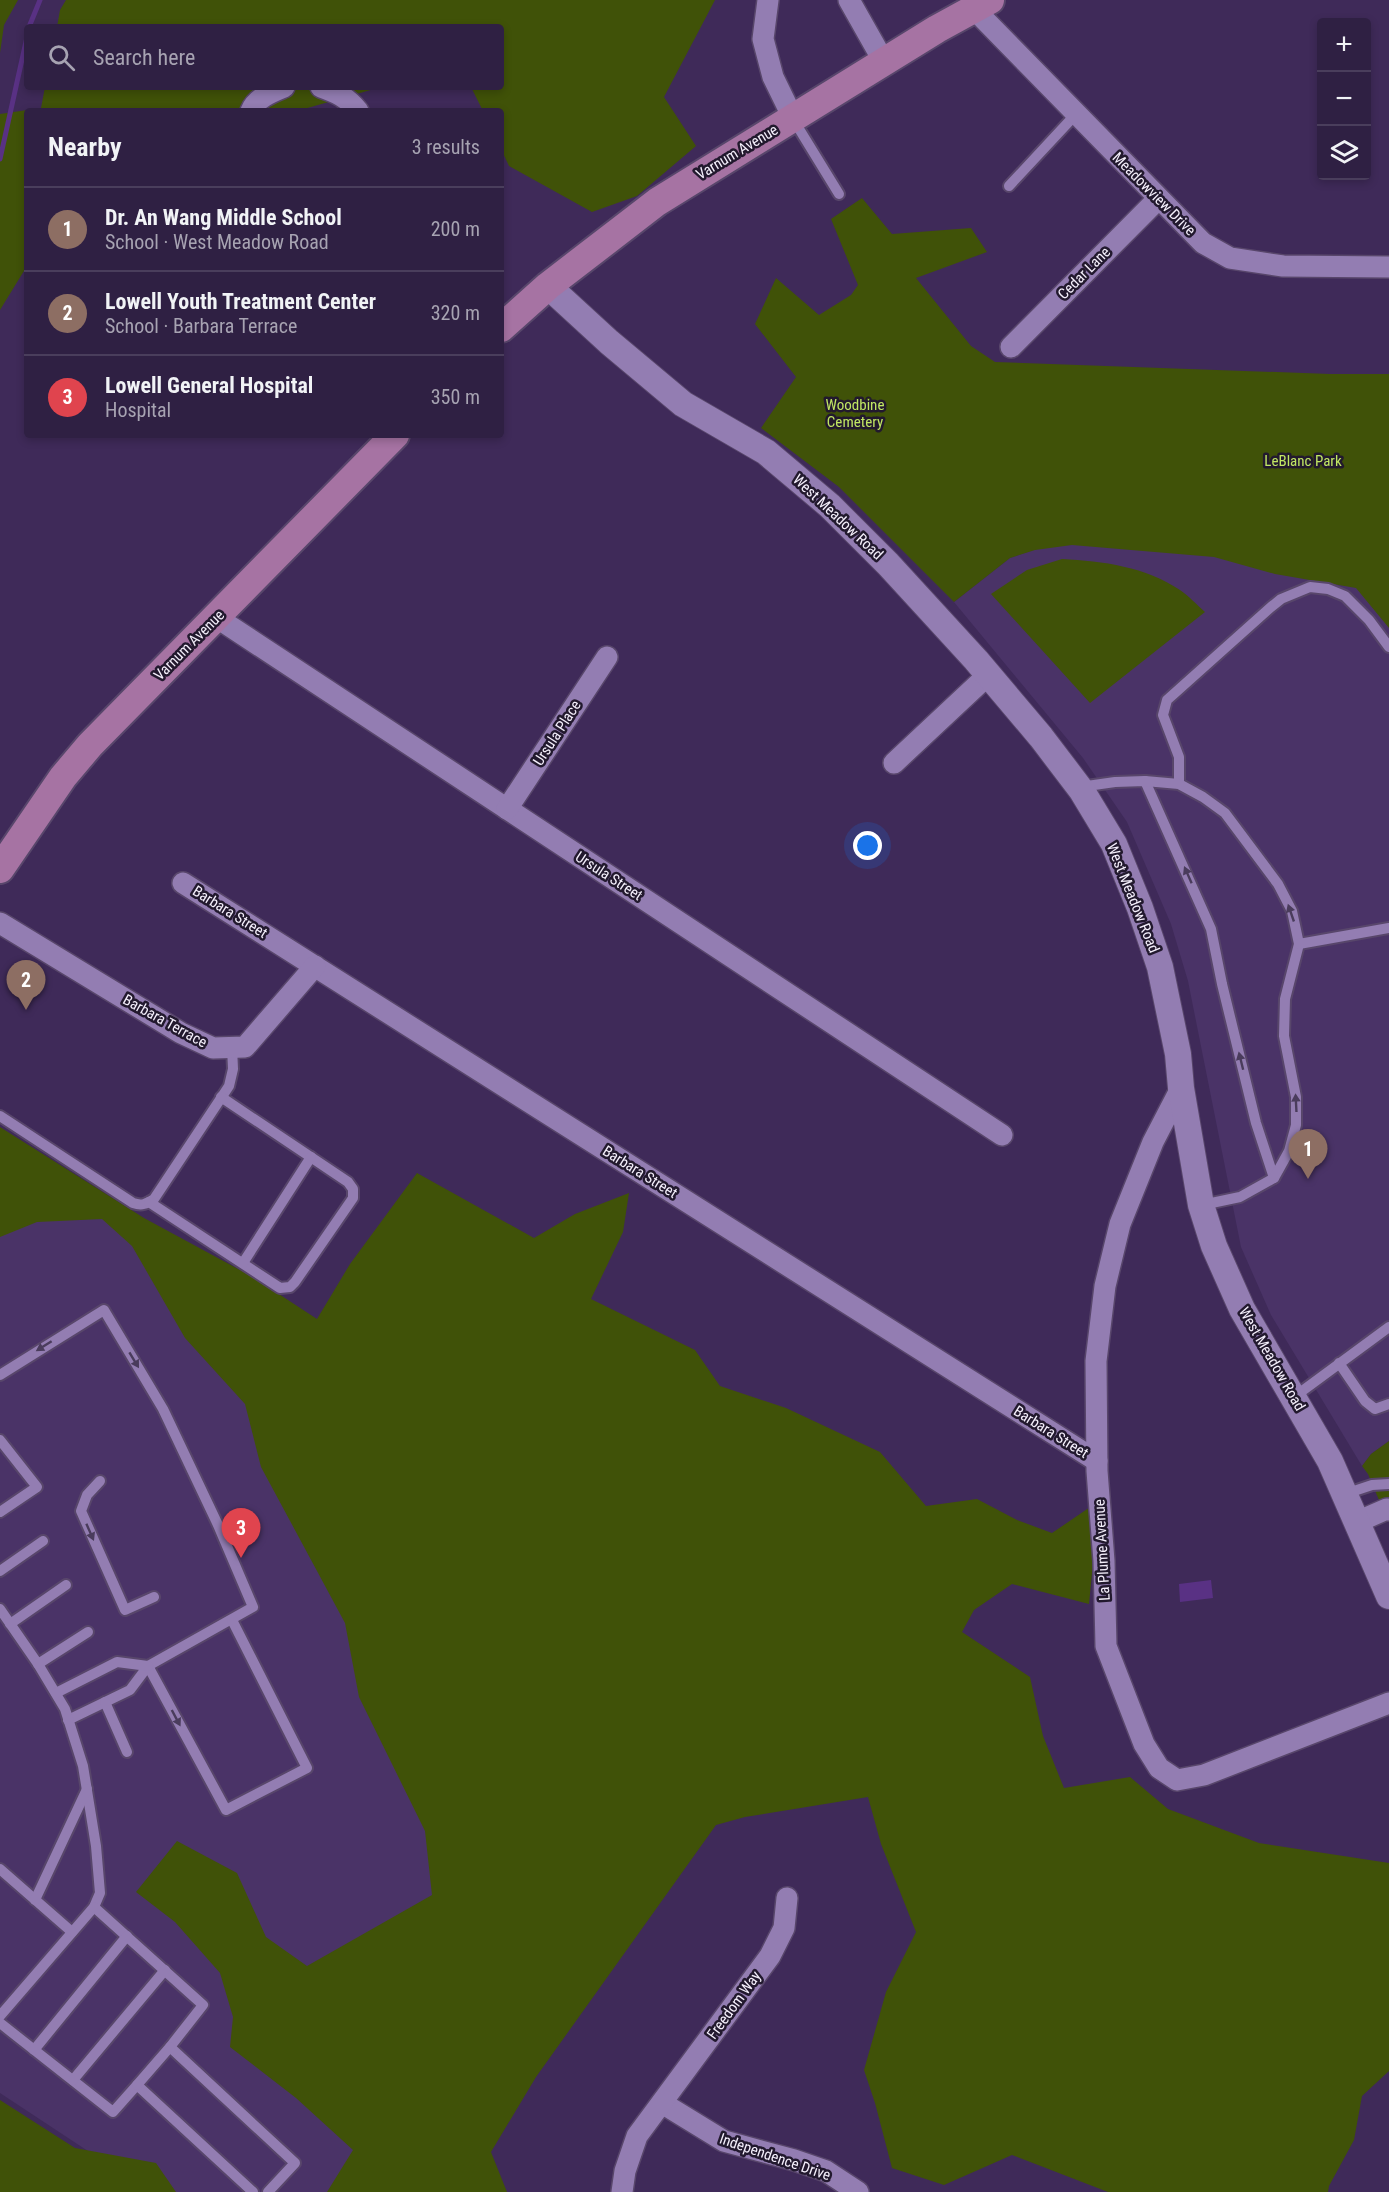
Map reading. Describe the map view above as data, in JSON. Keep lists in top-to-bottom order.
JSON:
{
  "streets": {
    "main road": ["Varnum Avenue"],
    "street": [
      "Meadowview Drive",
      "Cedar Lane",
      "West Meadow Road",
      "Ursula Place",
      "Ursula Street",
      "Barbara Street",
      "Barbara Terrace",
      "La Plume Avenue",
      "Freedom Way",
      "Independence Drive"
    ]
  },
  "crossings": [
    ["Varnum Avenue", "Meadowview Drive"],
    ["Varnum Avenue", "West Meadow Road"],
    ["Varnum Avenue", "Ursula Street"],
    ["Meadowview Drive", "Cedar Lane"],
    ["West Meadow Road", "La Plume Avenue"],
    ["Ursula Place", "Ursula Street"],
    ["Barbara Street", "La Plume Avenue"],
    ["Freedom Way", "Independence Drive"]
  ],
  "parks": ["Woodbine Cemetery", "LeBlanc Park"],
  "page": {
    "map_buttons": ["+", "−"],
    "search": "Search here",
    "heading": ["Nearby", "3 results"],
    "list": [
      {
        "mark": "1",
        "name": "Dr. An Wang Middle School",
        "note": "School · West Meadow Road",
        "value": "200 m"
      },
      {
        "mark": "2",
        "name": "Lowell Youth Treatment Center",
        "note": "School · Barbara Terrace",
        "value": "320 m"
      },
      {
        "mark": "3",
        "name": "Lowell General Hospital",
        "note": "Hospital",
        "value": "350 m"
      }
    ],
    "pins": ["2", "1", "3"]
  }
}
